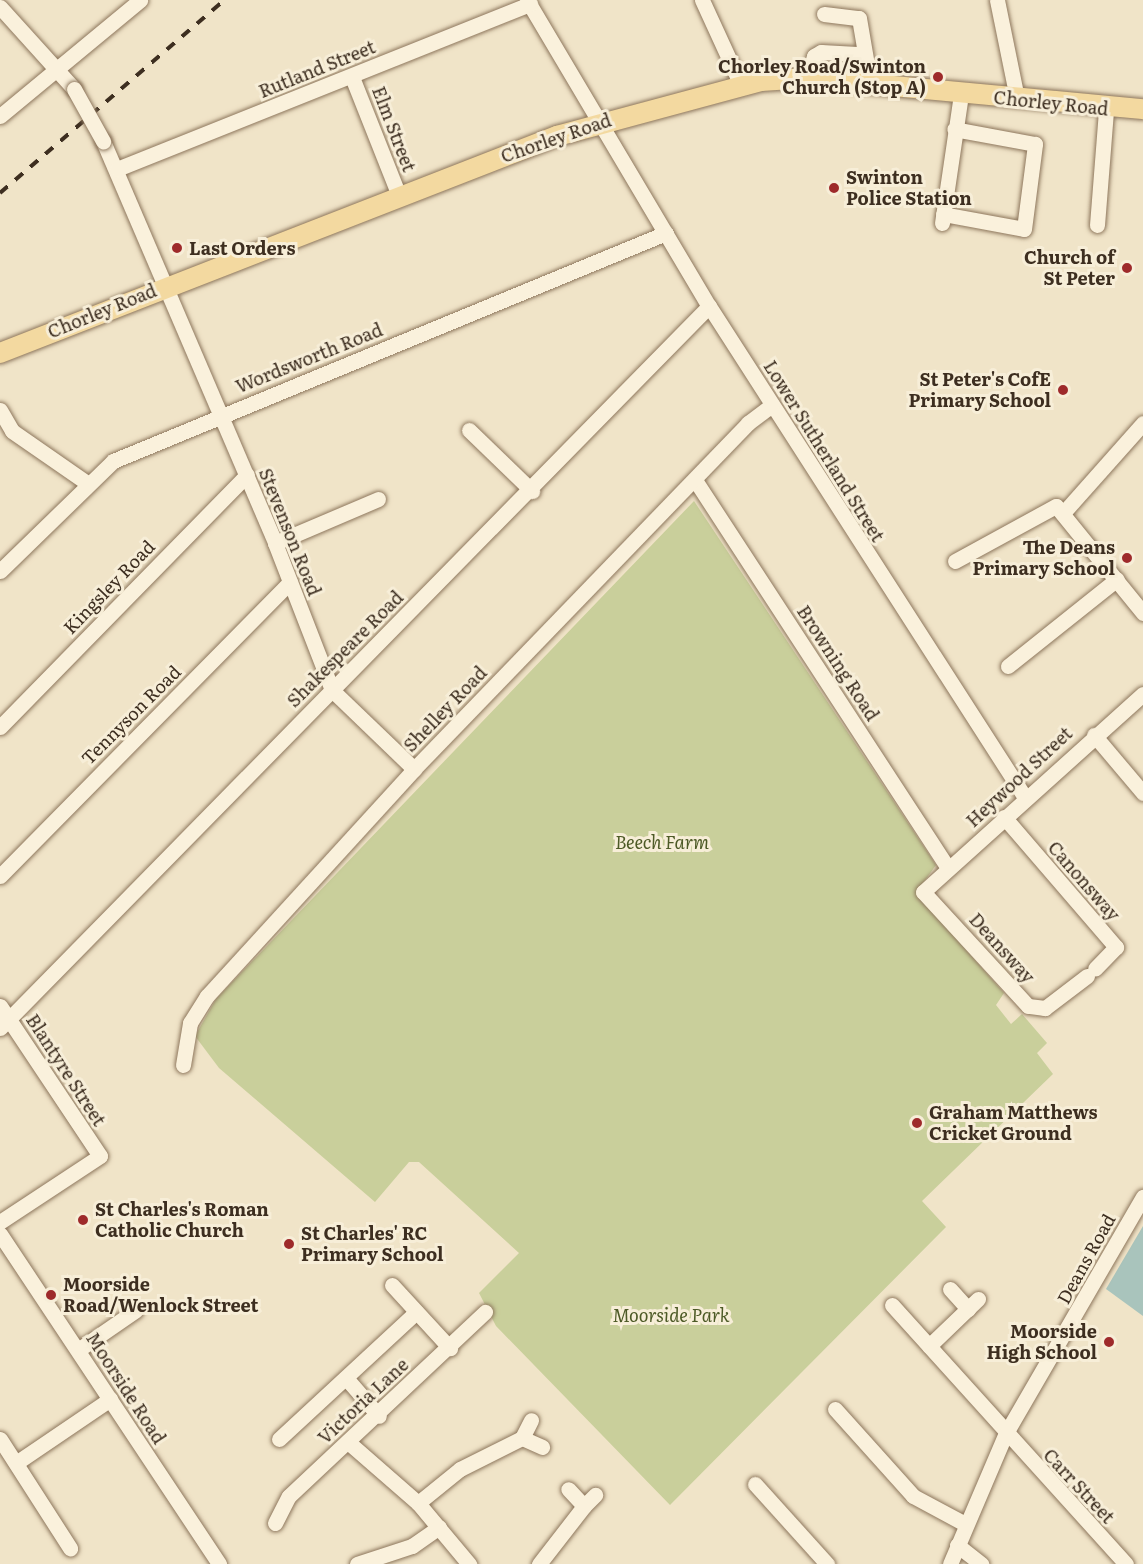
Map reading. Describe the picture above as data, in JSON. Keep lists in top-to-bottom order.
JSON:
{
  "streets": {
    "main road": ["Chorley Road"],
    "street": [
      "Rutland Street",
      "Elm Street",
      "Wordsworth Road",
      "Lower Sutherland Street",
      "Stevenson Road",
      "Kingsley Road",
      "Shakespeare Road",
      "Browning Road",
      "Shelley Road",
      "Tennyson Road",
      "Heywood Street",
      "Canonsway",
      "Deansway",
      "Blantyre Street",
      "Deans Road",
      "Moorside Road",
      "Victoria Lane",
      "Carr Street"
    ]
  },
  "crossings": [
    ["Rutland Street", "Elm Street"],
    ["Rutland Street", "Lower Sutherland Street"],
    ["Rutland Street", "Stevenson Road"],
    ["Chorley Road", "Elm Street"],
    ["Chorley Road", "Lower Sutherland Street"],
    ["Chorley Road", "Stevenson Road"],
    ["Wordsworth Road", "Lower Sutherland Street"],
    ["Wordsworth Road", "Stevenson Road"],
    ["Lower Sutherland Street", "Shakespeare Road"],
    ["Lower Sutherland Street", "Shelley Road"],
    ["Lower Sutherland Street", "Heywood Street"],
    ["Stevenson Road", "Kingsley Road"],
    ["Stevenson Road", "Shakespeare Road"],
    ["Stevenson Road", "Shelley Road"],
    ["Stevenson Road", "Tennyson Road"],
    ["Shakespeare Road", "Blantyre Street"],
    ["Browning Road", "Shelley Road"],
    ["Browning Road", "Heywood Street"],
    ["Heywood Street", "Canonsway"],
    ["Heywood Street", "Deansway"],
    ["Canonsway", "Deansway"],
    ["Deans Road", "Carr Street"]
  ],
  "parks": ["Beech Farm", "Moorside Park"],
  "places": [
    "Chorley Road/Swinton Church (Stop A)",
    "Swinton Police Station",
    "Last Orders",
    "Church of St Peter",
    "St Peter's CofE Primary School",
    "The Deans Primary School",
    "Graham Matthews Cricket Ground",
    "St Charles's Roman Catholic Church",
    "St Charles' RC Primary School",
    "Moorside Road/Wenlock Street",
    "Moorside High School"
  ]
}
